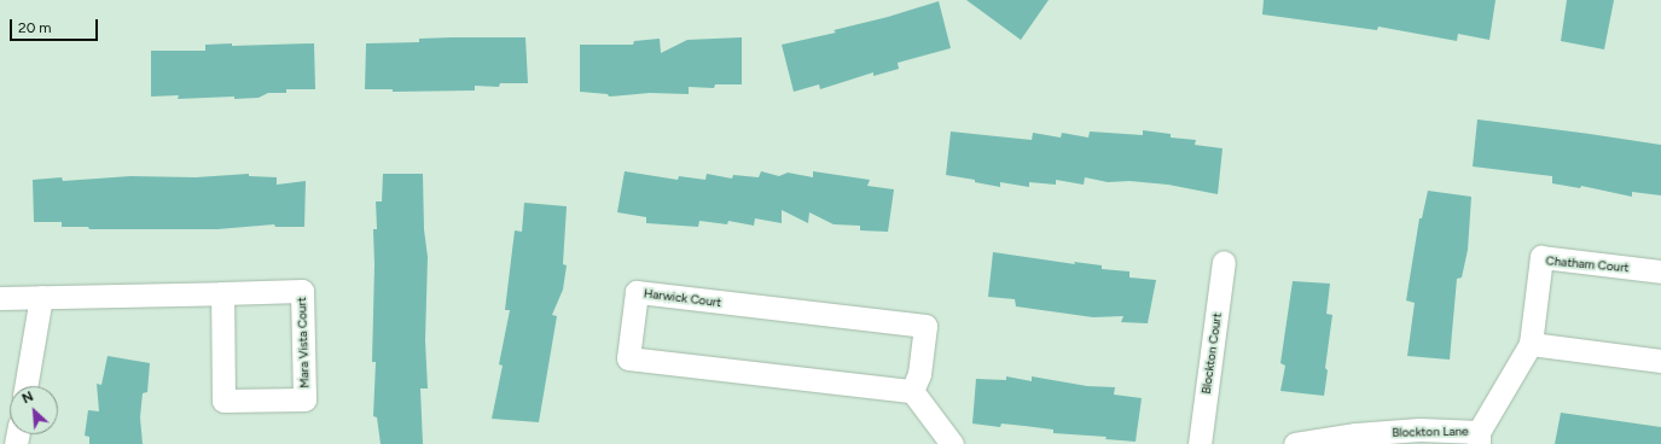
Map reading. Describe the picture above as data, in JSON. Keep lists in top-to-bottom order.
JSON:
{
  "streets": {
    "street": [
      "Chatham Court",
      "Harwick Court",
      "Mara Vista Court",
      "Blockton Court",
      "Blockton Lane"
    ]
  },
  "crossings": [
    ["Chatham Court", "Blockton Lane"]
  ],
  "scale_bar": "20 m",
  "north": "top left"
}
